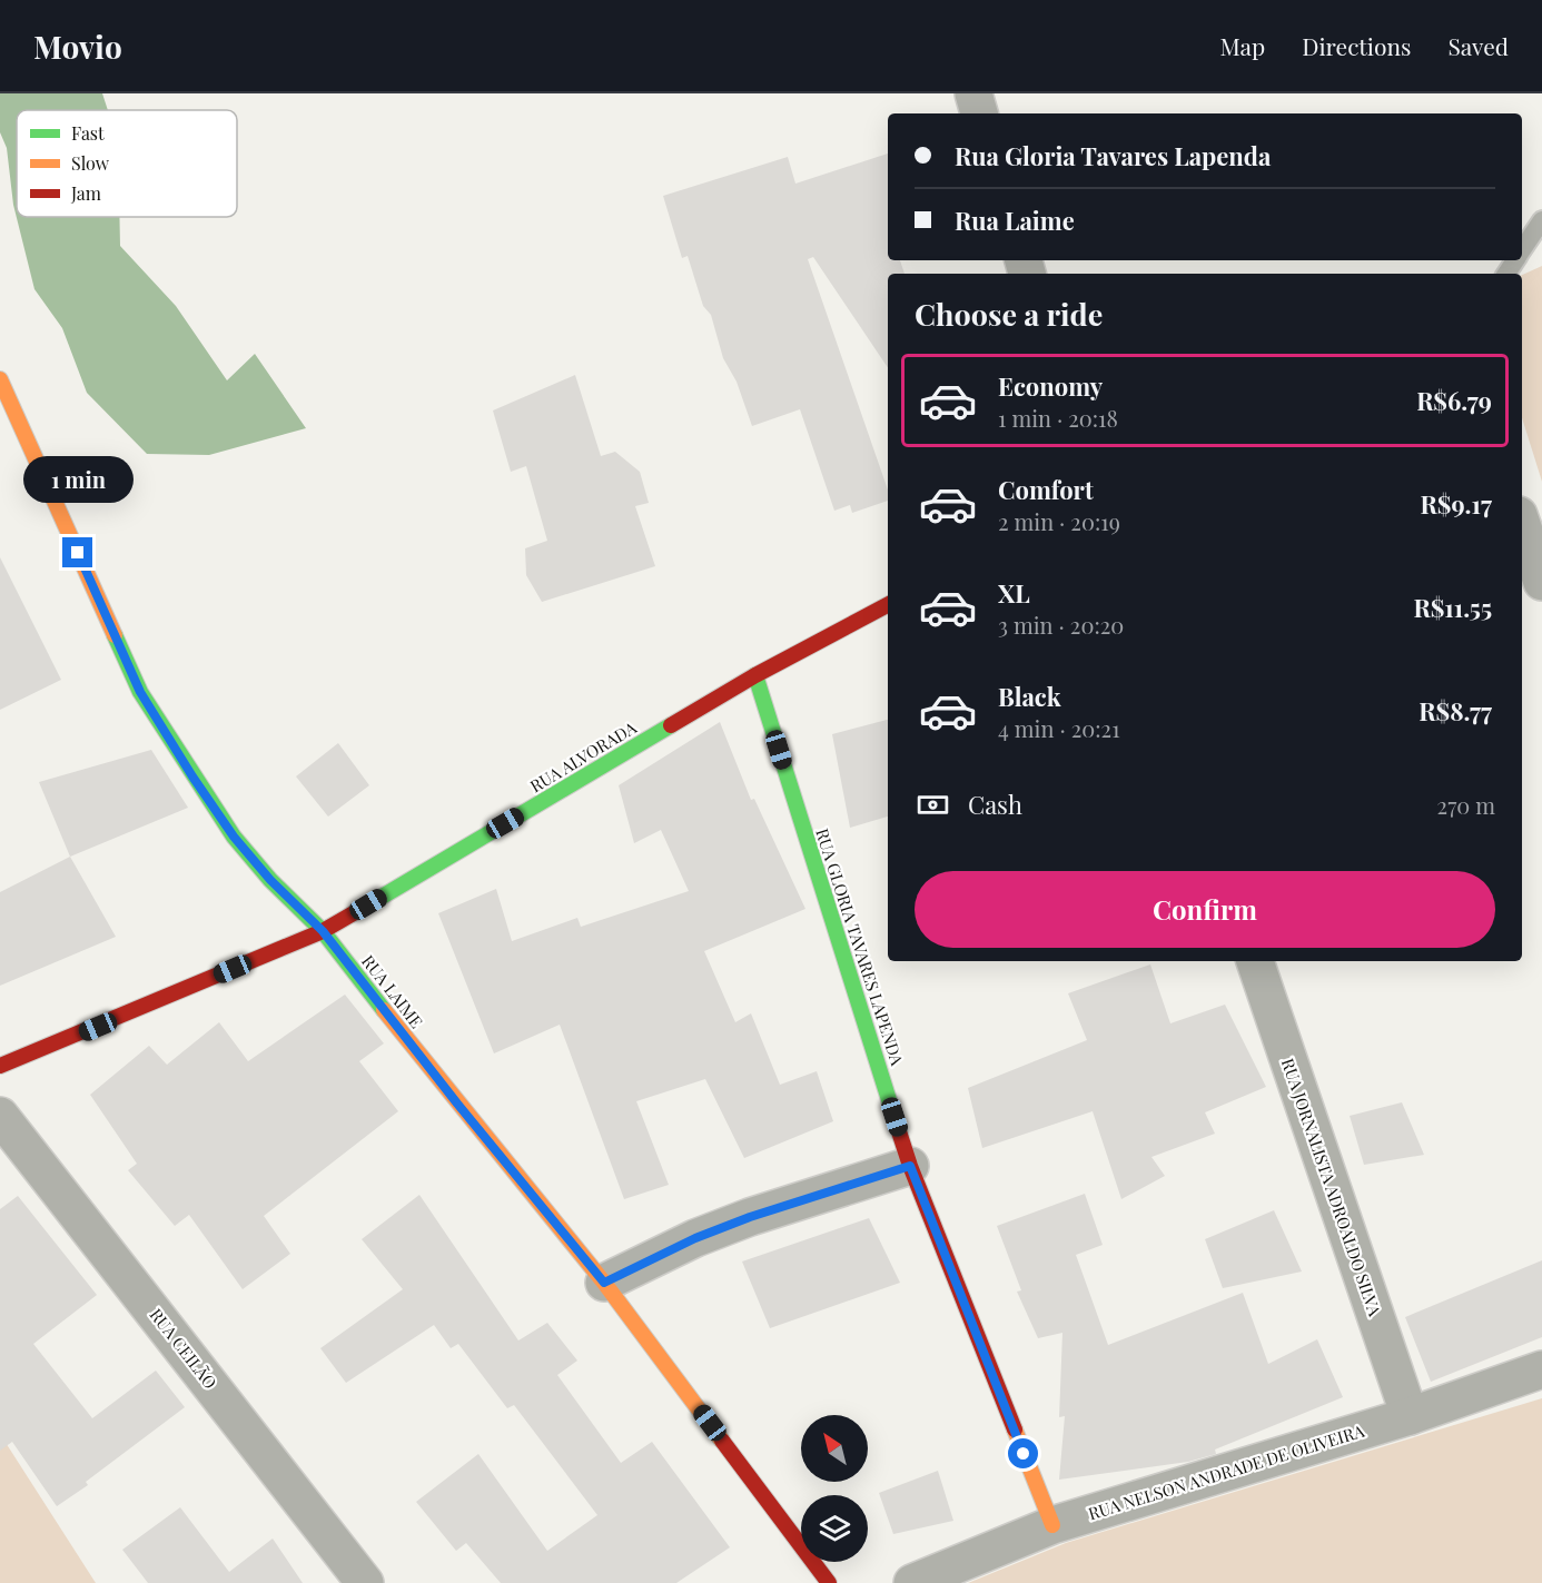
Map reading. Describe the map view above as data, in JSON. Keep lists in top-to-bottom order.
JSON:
{
  "streets": {
    "street": [
      "RUA ALVORADA",
      "RUA GLORIA TAVARES LAPENDA",
      "RUA LAIME",
      "RUA JORNALISTA ADROALDO SILVA",
      "RUA CEILÃO",
      "RUA NELSON ANDRADE DE OLIVEIRA"
    ]
  },
  "crossings": [
    ["RUA ALVORADA", "RUA GLORIA TAVARES LAPENDA"],
    ["RUA ALVORADA", "RUA LAIME"],
    ["RUA GLORIA TAVARES LAPENDA", "RUA NELSON ANDRADE DE OLIVEIRA"],
    ["RUA JORNALISTA ADROALDO SILVA", "RUA NELSON ANDRADE DE OLIVEIRA"]
  ],
  "legend": ["Fast", "Slow", "Jam"],
  "north": "top left",
  "page": {
    "header": "Movio",
    "nav": ["Map", "Directions", "Saved"],
    "banner": ["Rua Gloria Tavares Lapenda", "Rua Laime"],
    "heading": "Choose a ride",
    "list": [
      {
        "name": "Economy",
        "note": "1 min · 20:18",
        "value": "R$6.79"
      },
      {
        "name": "Comfort",
        "note": "2 min · 20:19",
        "value": "R$9.17"
      },
      {
        "name": "XL",
        "note": "3 min · 20:20",
        "value": "R$11.55"
      },
      {
        "name": "Black",
        "note": "4 min · 20:21",
        "value": "R$8.77"
      }
    ],
    "bubble": "1 min",
    "pay": ["Cash", "270 m"],
    "buttons": "Confirm"
  }
}
